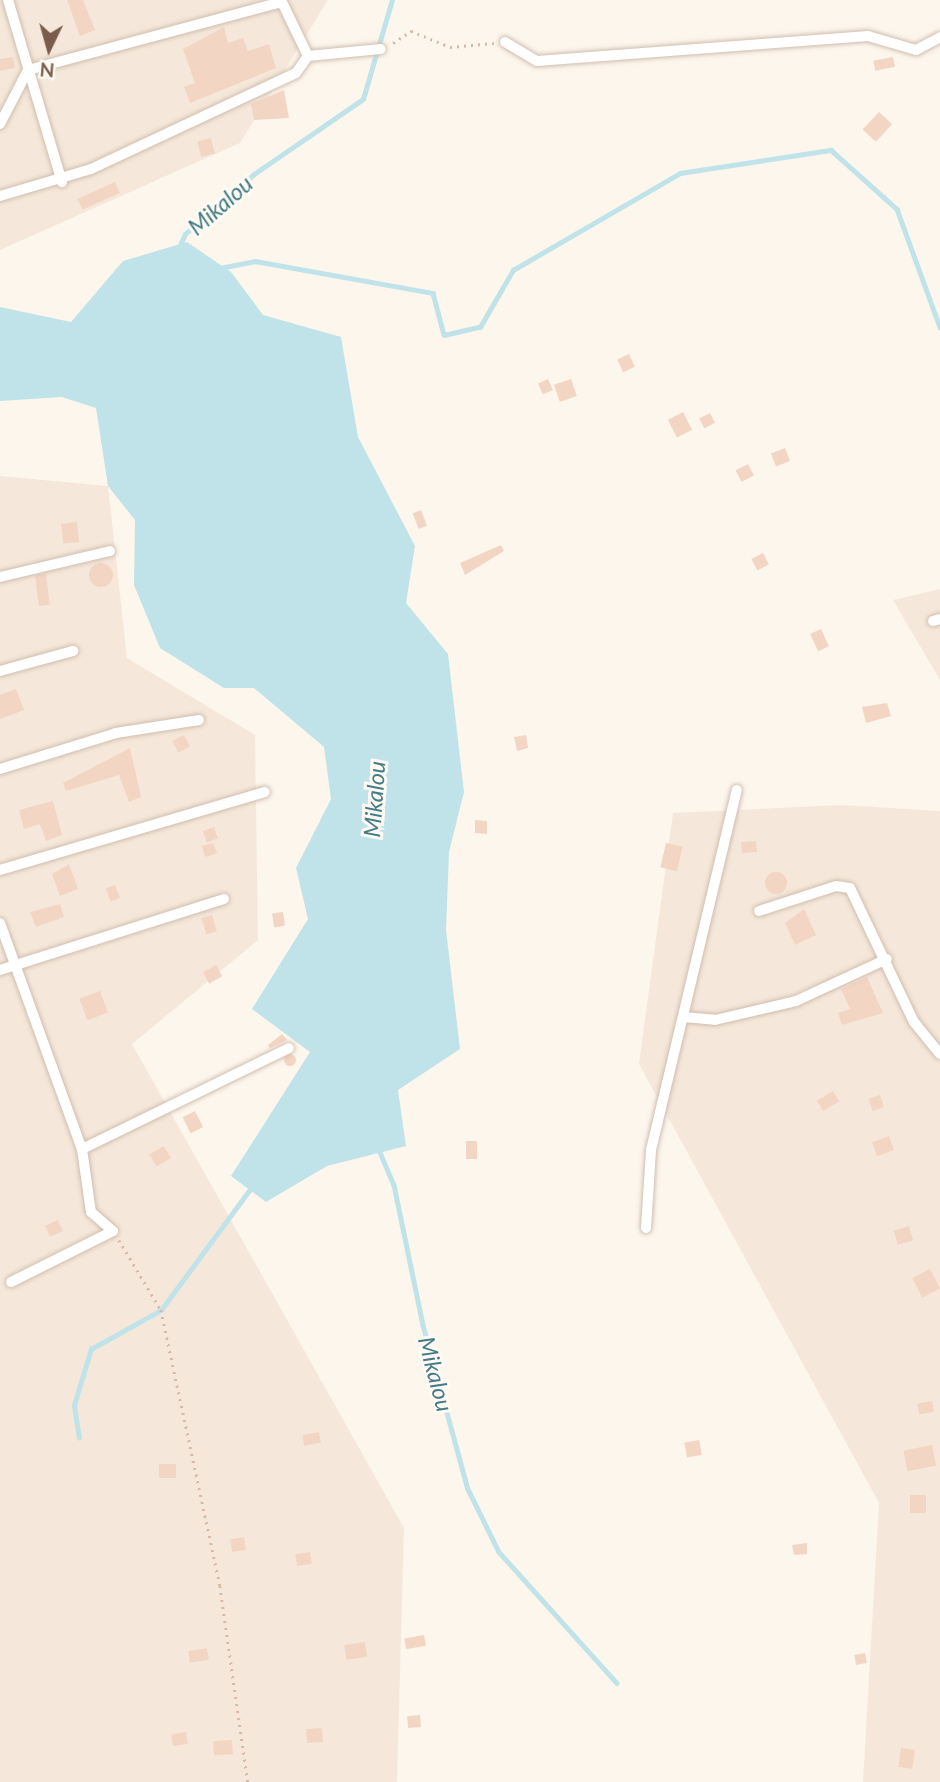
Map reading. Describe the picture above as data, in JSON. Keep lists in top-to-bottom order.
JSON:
{
  "water": ["Mikalou"],
  "north": "bottom"
}
